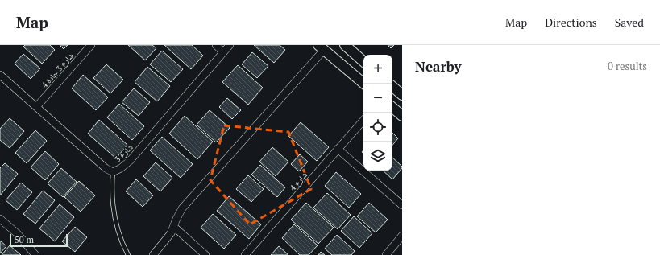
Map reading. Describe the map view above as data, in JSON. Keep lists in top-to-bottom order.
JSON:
{
  "streets": {
    "street": ["شارع 3 جادة 4", "شارع 3", "شارع 4"]
  },
  "crossings": [
    ["شارع 3 جادة 4", "شارع 3"]
  ],
  "scale_bar": "50 m",
  "page": {
    "header": "Map",
    "nav": ["Map", "Directions", "Saved"],
    "heading": ["Nearby", "0 results"],
    "map_buttons": ["+", "−"],
    "scale": "50 m"
  }
}
